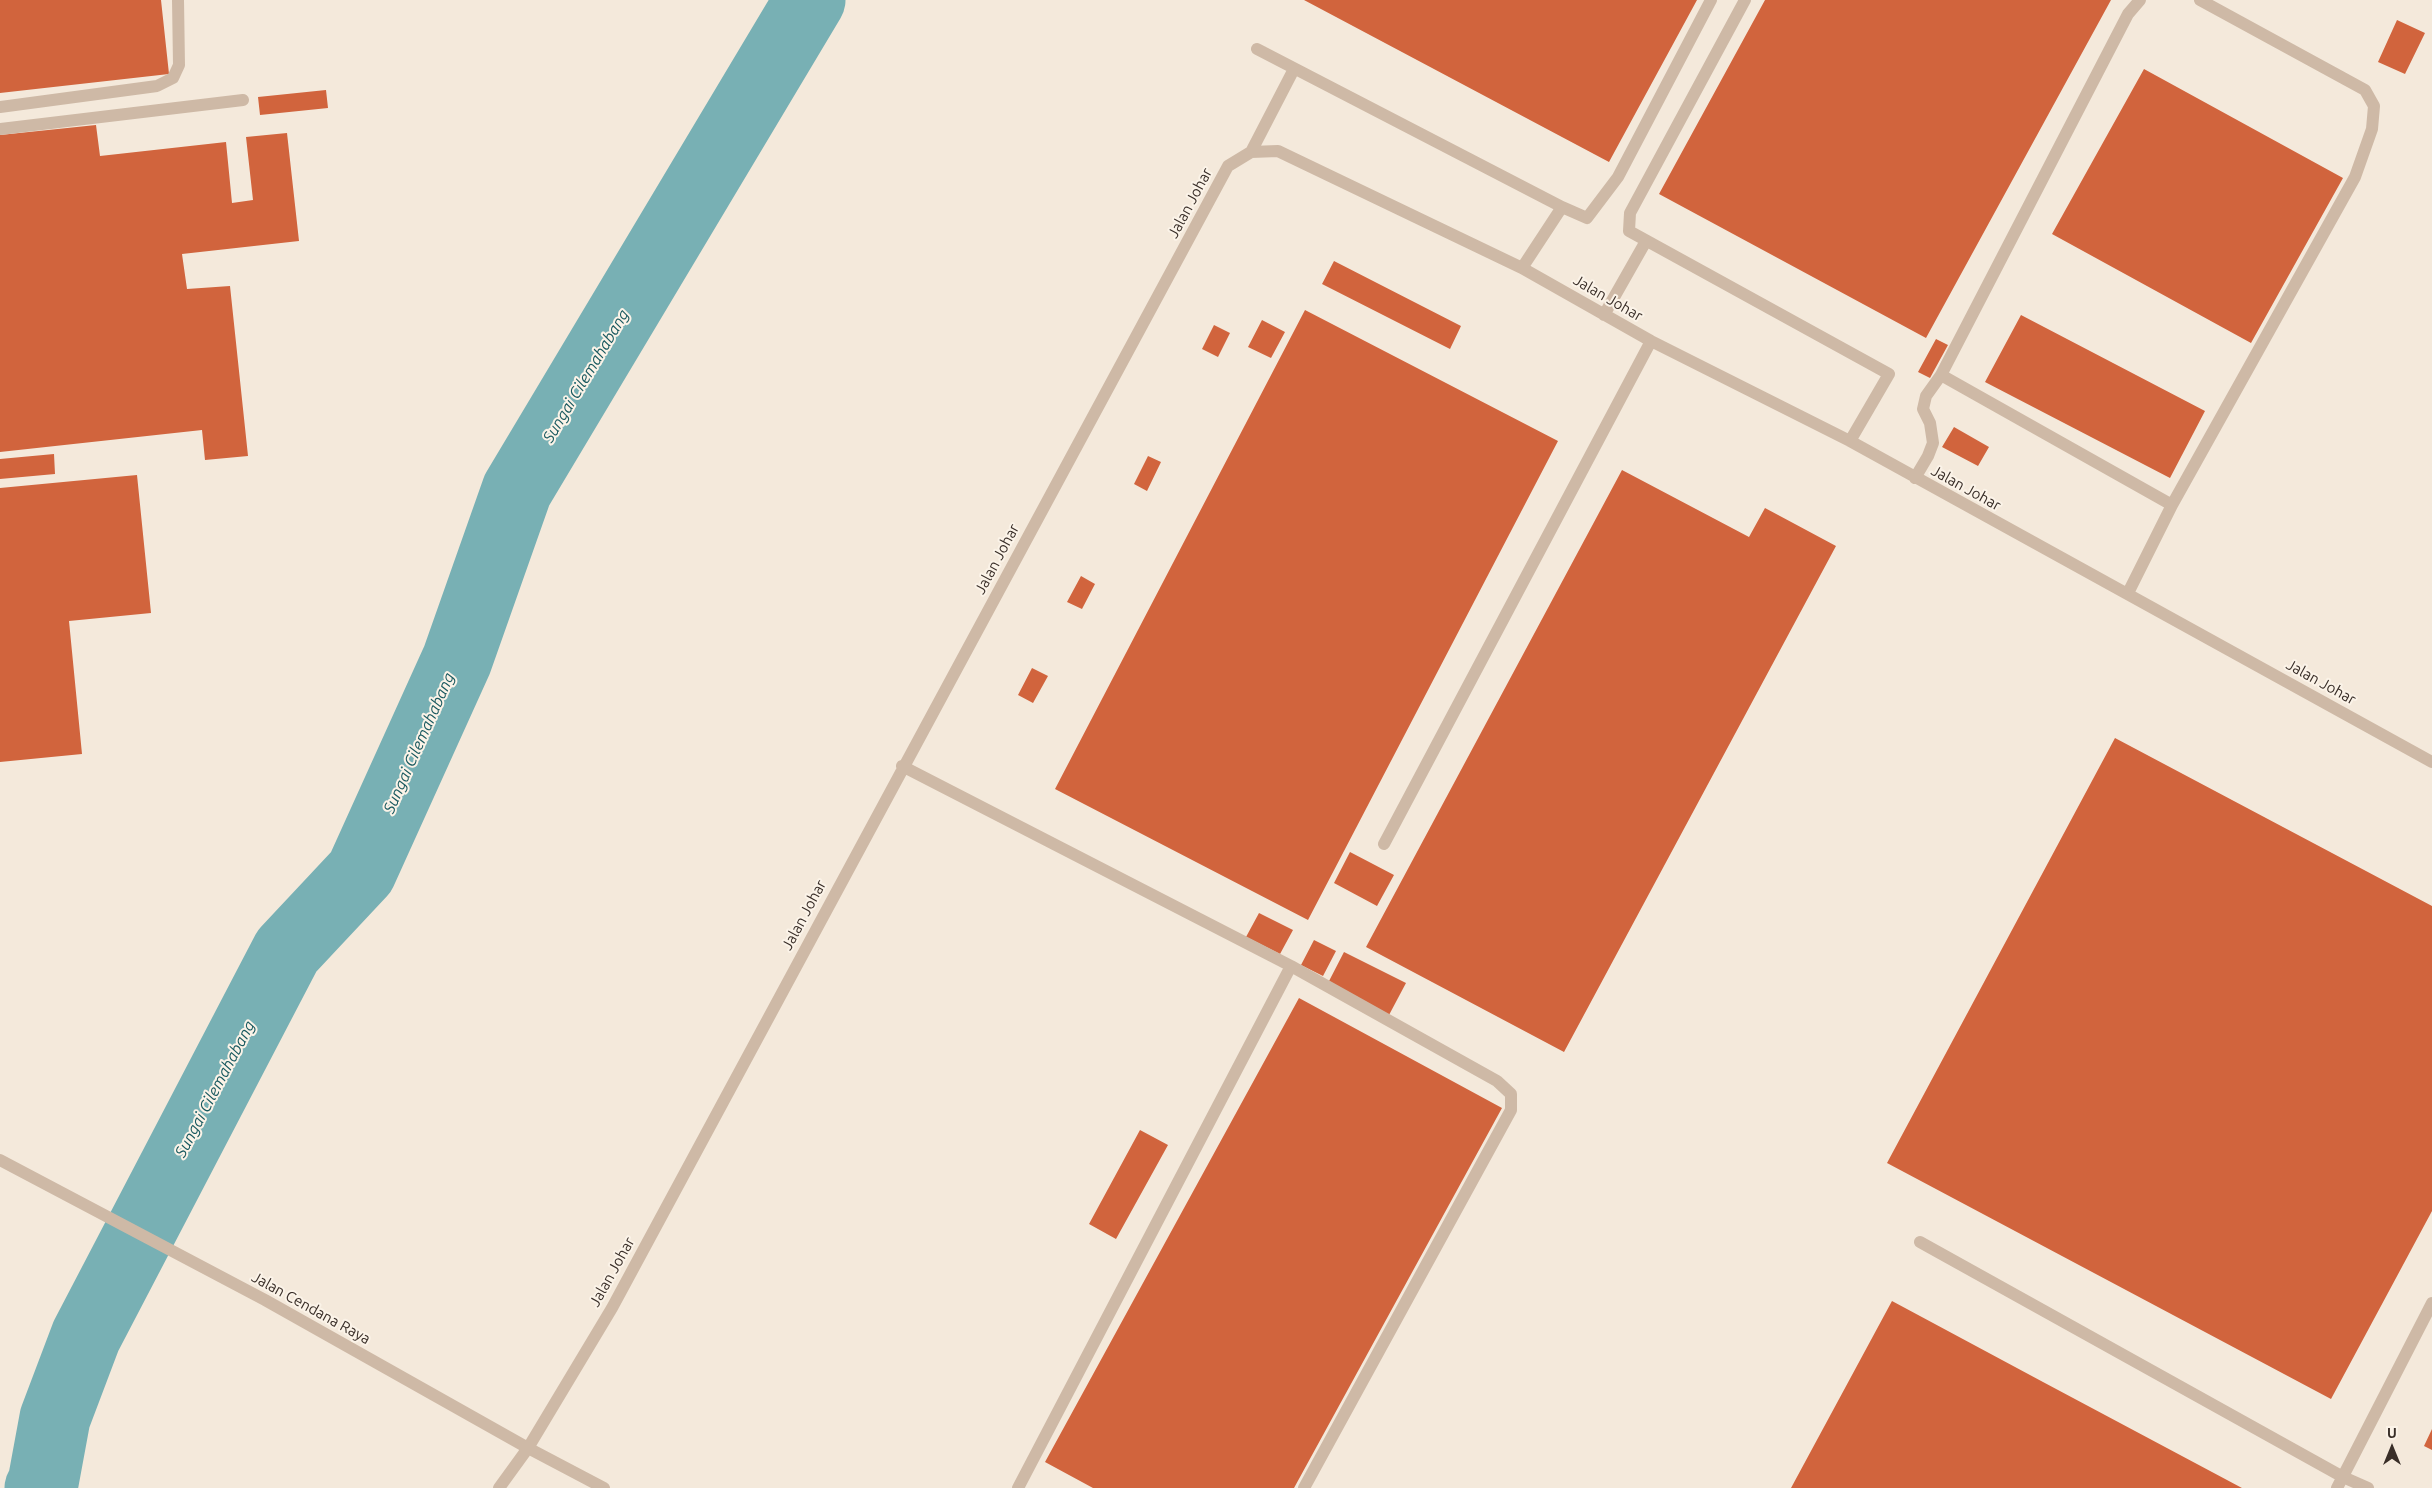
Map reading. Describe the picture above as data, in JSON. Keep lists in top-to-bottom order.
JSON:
{
  "streets": {
    "lane": ["Jalan Johar", "Jalan Cendana Raya"]
  },
  "crossings": [
    ["Jalan Johar", "Jalan Cendana Raya"]
  ],
  "water": ["Sungai Cilemahabang"],
  "north": "top"
}
